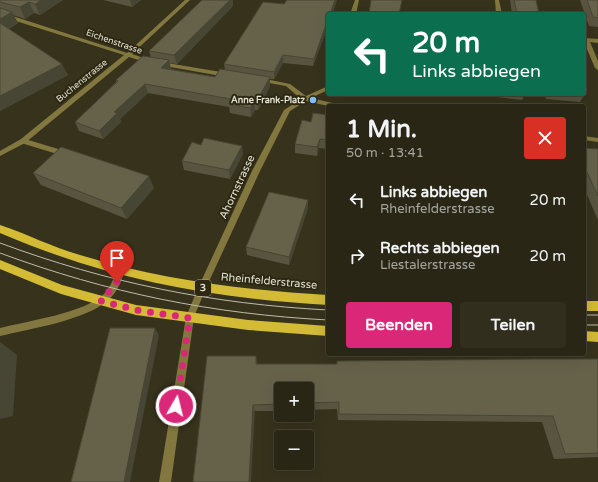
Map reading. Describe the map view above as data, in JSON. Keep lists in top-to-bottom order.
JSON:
{
  "streets": {
    "main road": ["Rheinfelderstrasse", "3"],
    "street": ["Eichenstrasse", "Buchenstrasse", "Ahornstrasse"]
  },
  "crossings": [
    ["Eichenstrasse", "Buchenstrasse"],
    ["Ahornstrasse", "Rheinfelderstrasse"]
  ],
  "places": ["Anne Frank-Platz"],
  "page": {
    "turn": ["20 m", "Links abbiegen"],
    "heading": ["1 Min.", "50 m · 13:41"],
    "list": [
      {
        "name": "Links abbiegen",
        "note": "Rheinfelderstrasse",
        "value": "20 m"
      },
      {
        "name": "Rechts abbiegen",
        "note": "Liestalerstrasse",
        "value": "20 m"
      }
    ],
    "buttons": ["Beenden", "Teilen"],
    "map_buttons": ["+", "−"]
  }
}
